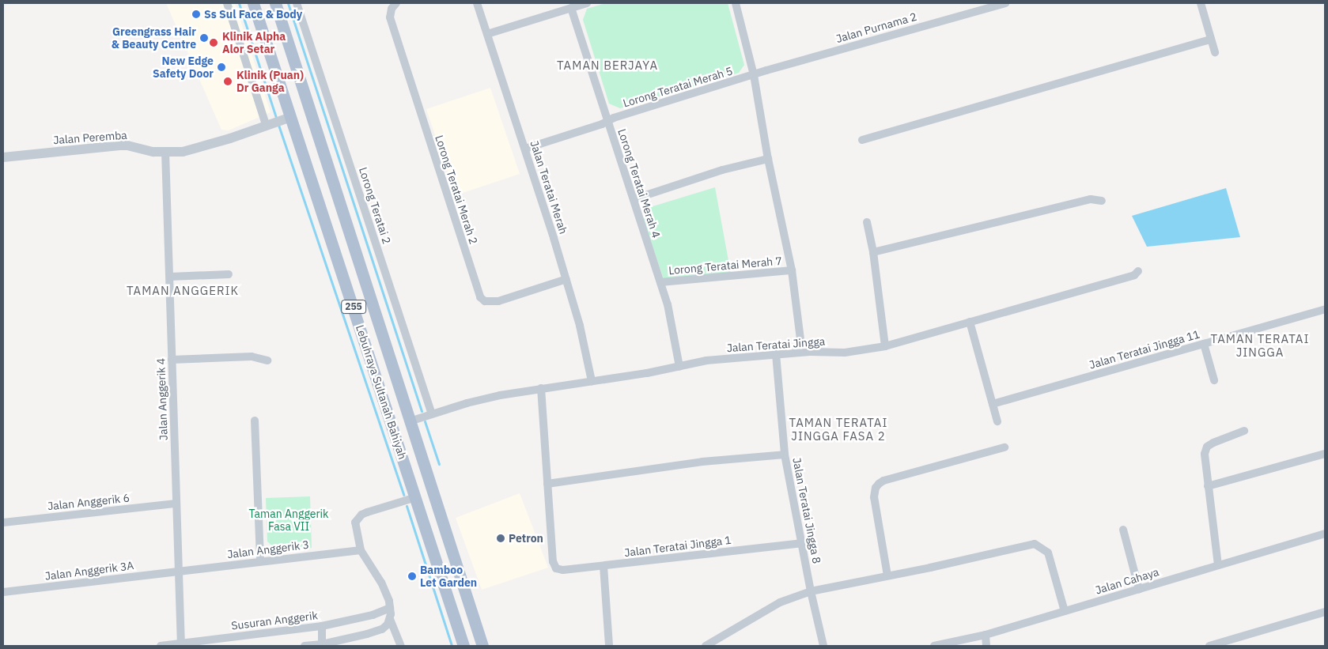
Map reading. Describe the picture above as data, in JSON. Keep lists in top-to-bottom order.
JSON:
{
  "streets": {
    "main road": ["255", "Lebuhraya Sultanah Bahiyah"],
    "street": [
      "Jalan Purnama 2",
      "Lorong Teratai Merah 5",
      "Jalan Peremba",
      "Lorong Teratai Merah 4",
      "Jalan Teratai Merah",
      "Lorong Teratai Merah 2",
      "Lorong Teratai 2",
      "Lorong Teratai Merah 7",
      "Jalan Teratai Jingga",
      "Jalan Teratai Jingga 11",
      "Jalan Anggerik 4",
      "Jalan Anggerik 6",
      "Jalan Teratai Jingga 8",
      "Jalan Teratai Jingga 1",
      "Jalan Anggerik 3",
      "Jalan Anggerik 3A",
      "Jalan Cahaya",
      "Susuran Anggerik"
    ]
  },
  "crossings": [
    ["Jalan Purnama 2", "Lorong Teratai Merah 5"],
    ["Lorong Teratai Merah 5", "Lorong Teratai Merah 4"],
    ["Lorong Teratai Merah 5", "Jalan Teratai Merah"],
    ["Jalan Peremba", "Lebuhraya Sultanah Bahiyah"],
    ["Jalan Peremba", "Jalan Anggerik 4"],
    ["Lorong Teratai Merah 4", "Lorong Teratai Merah 7"],
    ["Lorong Teratai Merah 4", "Jalan Teratai Jingga"],
    ["Jalan Teratai Merah", "Lorong Teratai Merah 2"],
    ["Jalan Teratai Merah", "Jalan Teratai Jingga"],
    ["Lorong Teratai 2", "Jalan Teratai Jingga"],
    ["Jalan Teratai Jingga", "Lebuhraya Sultanah Bahiyah"],
    ["Jalan Teratai Jingga", "Jalan Teratai Jingga 8"],
    ["Jalan Anggerik 4", "Jalan Anggerik 6"],
    ["Jalan Anggerik 4", "Jalan Anggerik 3"],
    ["Jalan Anggerik 4", "Jalan Anggerik 3A"],
    ["Jalan Anggerik 4", "Susuran Anggerik"],
    ["Jalan Teratai Jingga 8", "Jalan Teratai Jingga 1"],
    ["Jalan Anggerik 3", "Jalan Anggerik 3A"]
  ],
  "districts": [
    "TAMAN BERJAYA",
    "TAMAN ANGGERIK",
    "TAMAN TERATAI JINGGA",
    "TAMAN TERATAI JINGGA FASA 2"
  ],
  "parks": ["Taman Anggerik Fasa VII"],
  "places": [
    "Ss Sul Face & Body",
    "Greengrass Hair & Beauty Centre",
    "Klinik Alpha Alor Setar",
    "New Edge Safety Door",
    "Klinik (Puan) Dr Ganga",
    "Petron",
    "Bamboo Let Garden"
  ]
}
